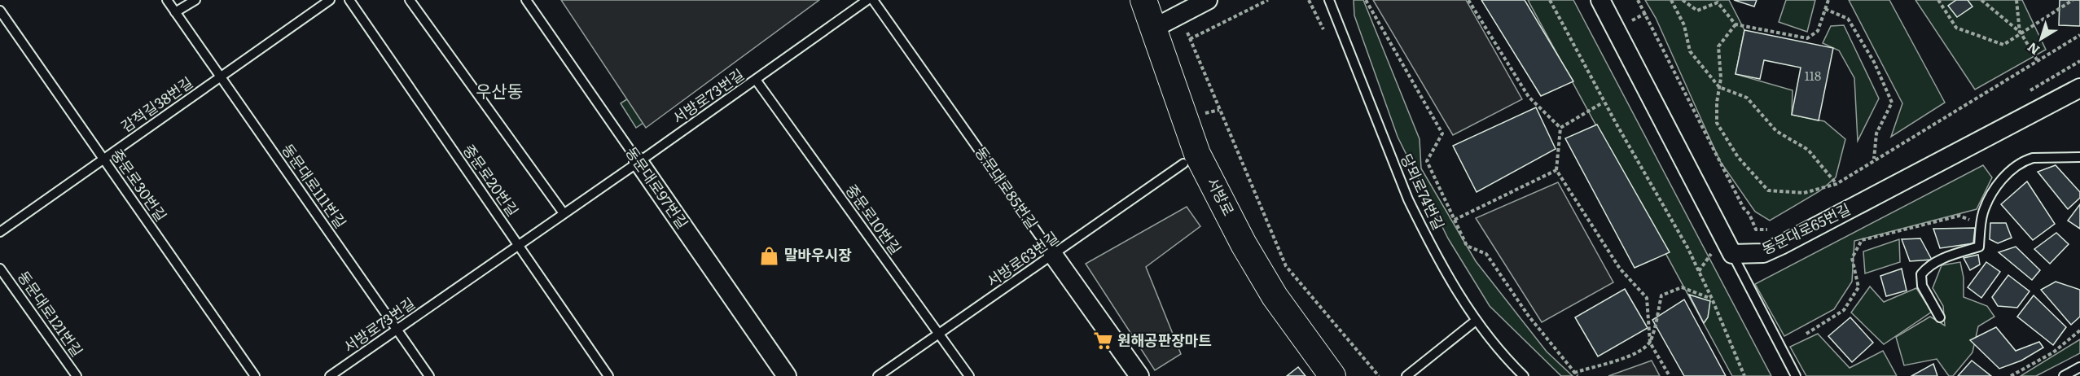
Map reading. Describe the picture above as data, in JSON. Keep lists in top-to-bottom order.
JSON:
{
  "streets": {
    "main road": ["서방로"],
    "street": ["동문대로97번길", "동문대로85번길", "동문대로65번길"],
    "lane": [
      "서방로73번길",
      "감적길38번길",
      "중문로20번길",
      "중문로30번길",
      "동문대로111번길",
      "당뫼로74번길",
      "중문로10번길",
      "서방로63번길",
      "동문대로121번길"
    ]
  },
  "crossings": [
    ["서방로73번길", "중문로20번길"],
    ["서방로73번길", "동문대로111번길"],
    ["서방로73번길", "동문대로97번길"],
    ["서방로73번길", "중문로10번길"],
    ["감적길38번길", "중문로30번길"],
    ["감적길38번길", "동문대로111번길"],
    ["동문대로85번길", "서방로63번길"],
    ["중문로10번길", "서방로63번길"]
  ],
  "districts": ["우산동"],
  "places": {
    "shop": ["말바우시장"],
    "supermarket": ["원해공판장마트"]
  },
  "house_numbers": ["118"],
  "north": "bottom left"
}
